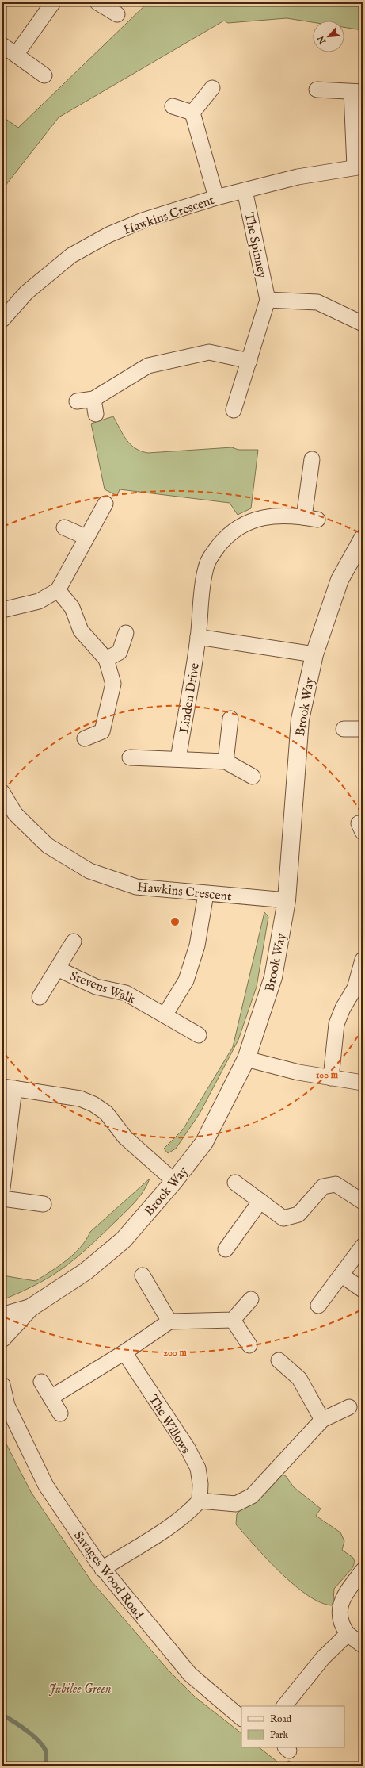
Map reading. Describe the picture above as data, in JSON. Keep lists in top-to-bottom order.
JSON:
{
  "streets": {
    "street": [
      "Hawkins Crescent",
      "The Spinney",
      "Linden Drive",
      "Brook Way",
      "Stevens Walk",
      "The Willows",
      "Savages Wood Road"
    ]
  },
  "crossings": [
    ["Hawkins Crescent", "The Spinney"],
    ["Hawkins Crescent", "Brook Way"]
  ],
  "parks": ["Jubilee Green"],
  "legend": ["Road", "Park"],
  "north": "bottom left",
  "rings": ["100 m", "200 m"]
}
